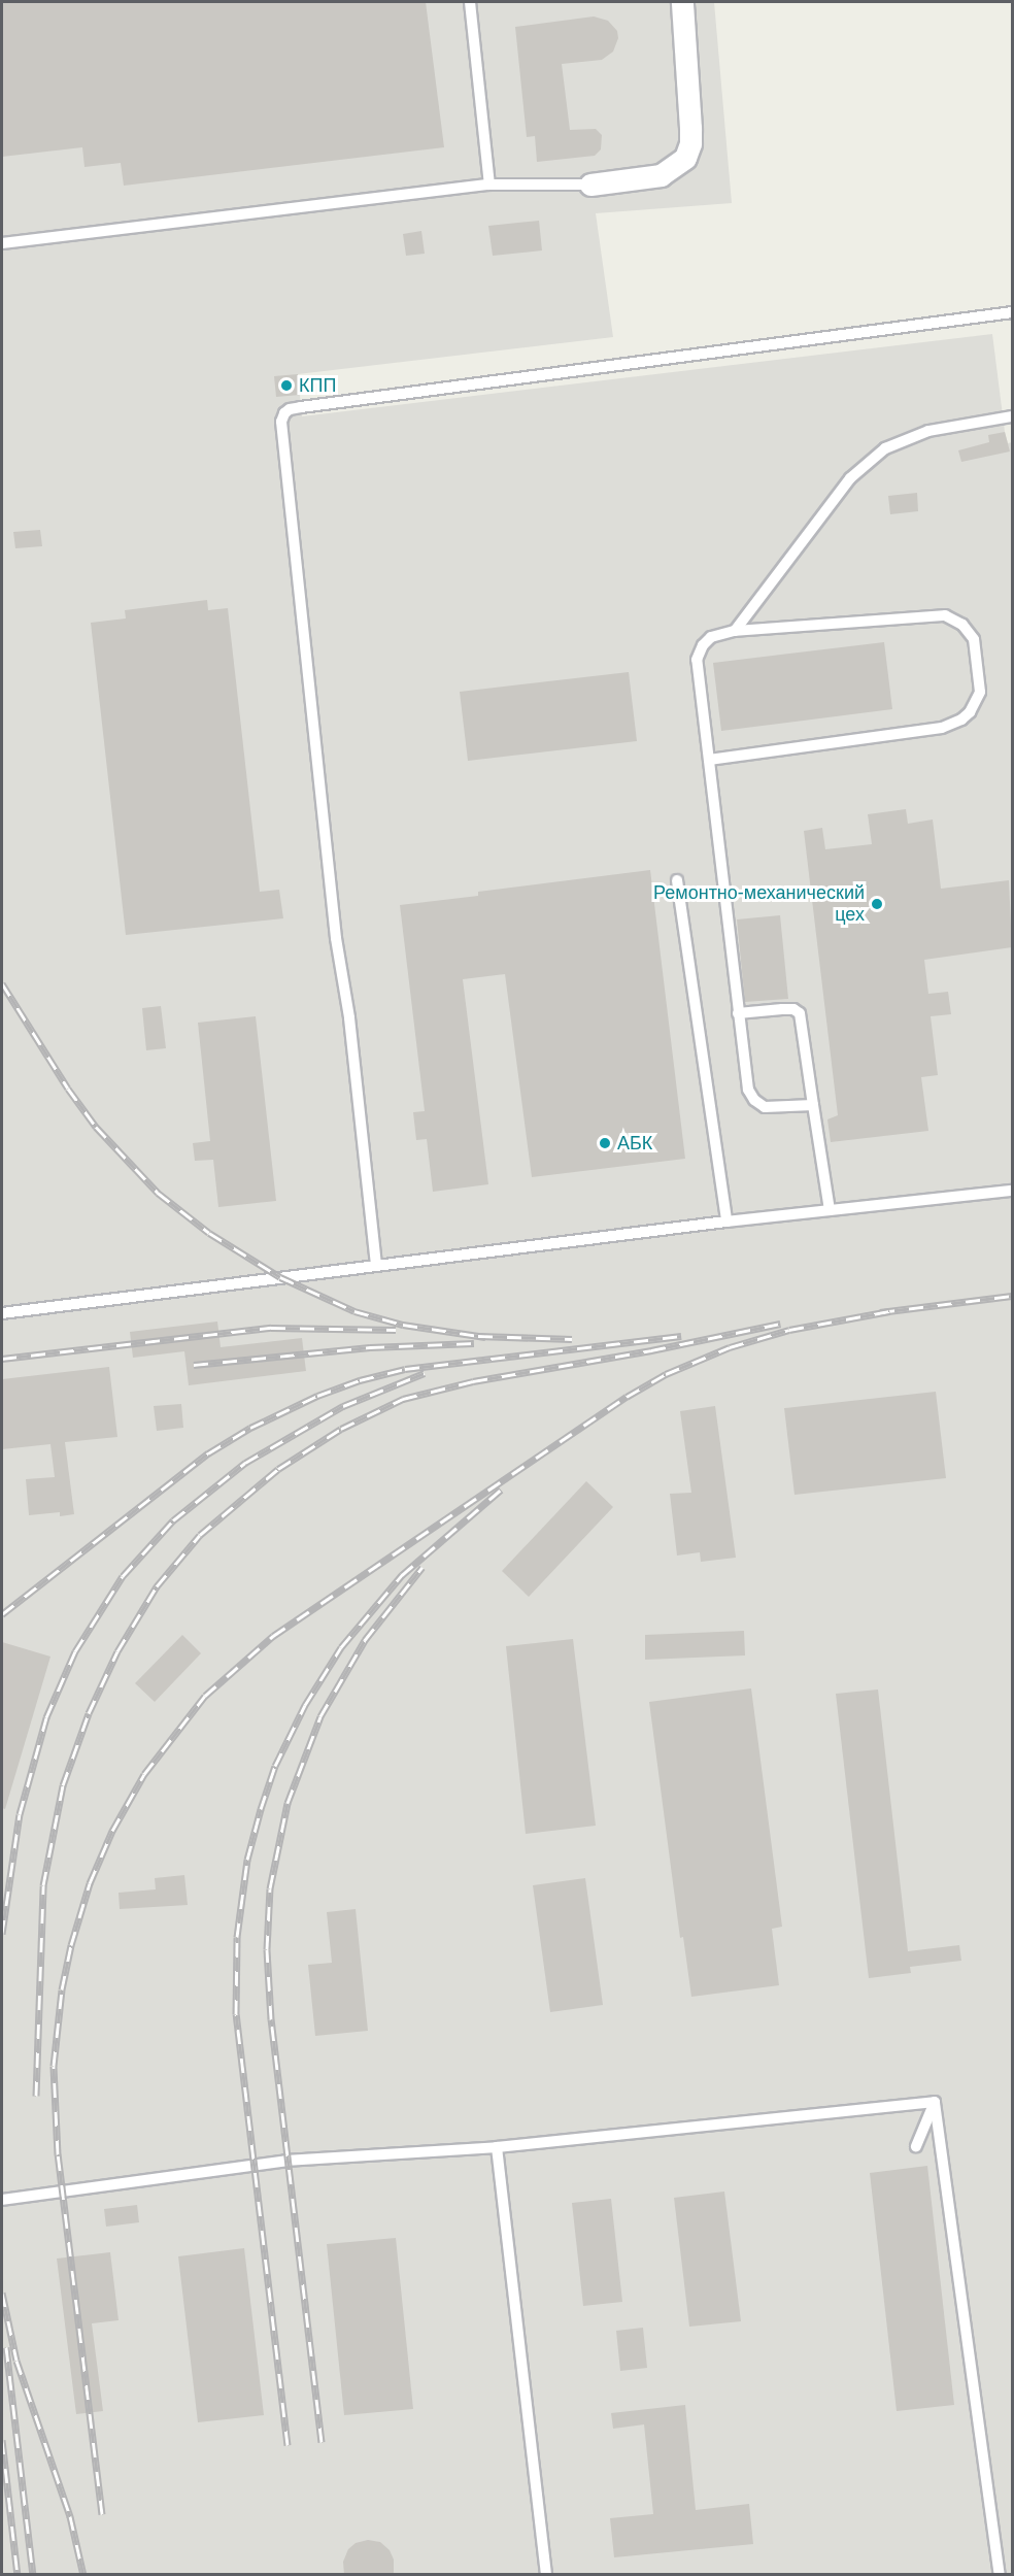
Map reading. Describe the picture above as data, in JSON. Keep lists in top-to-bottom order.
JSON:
{
  "places": ["КПП", "Ремонтно-механический цех", "АБК"]
}
